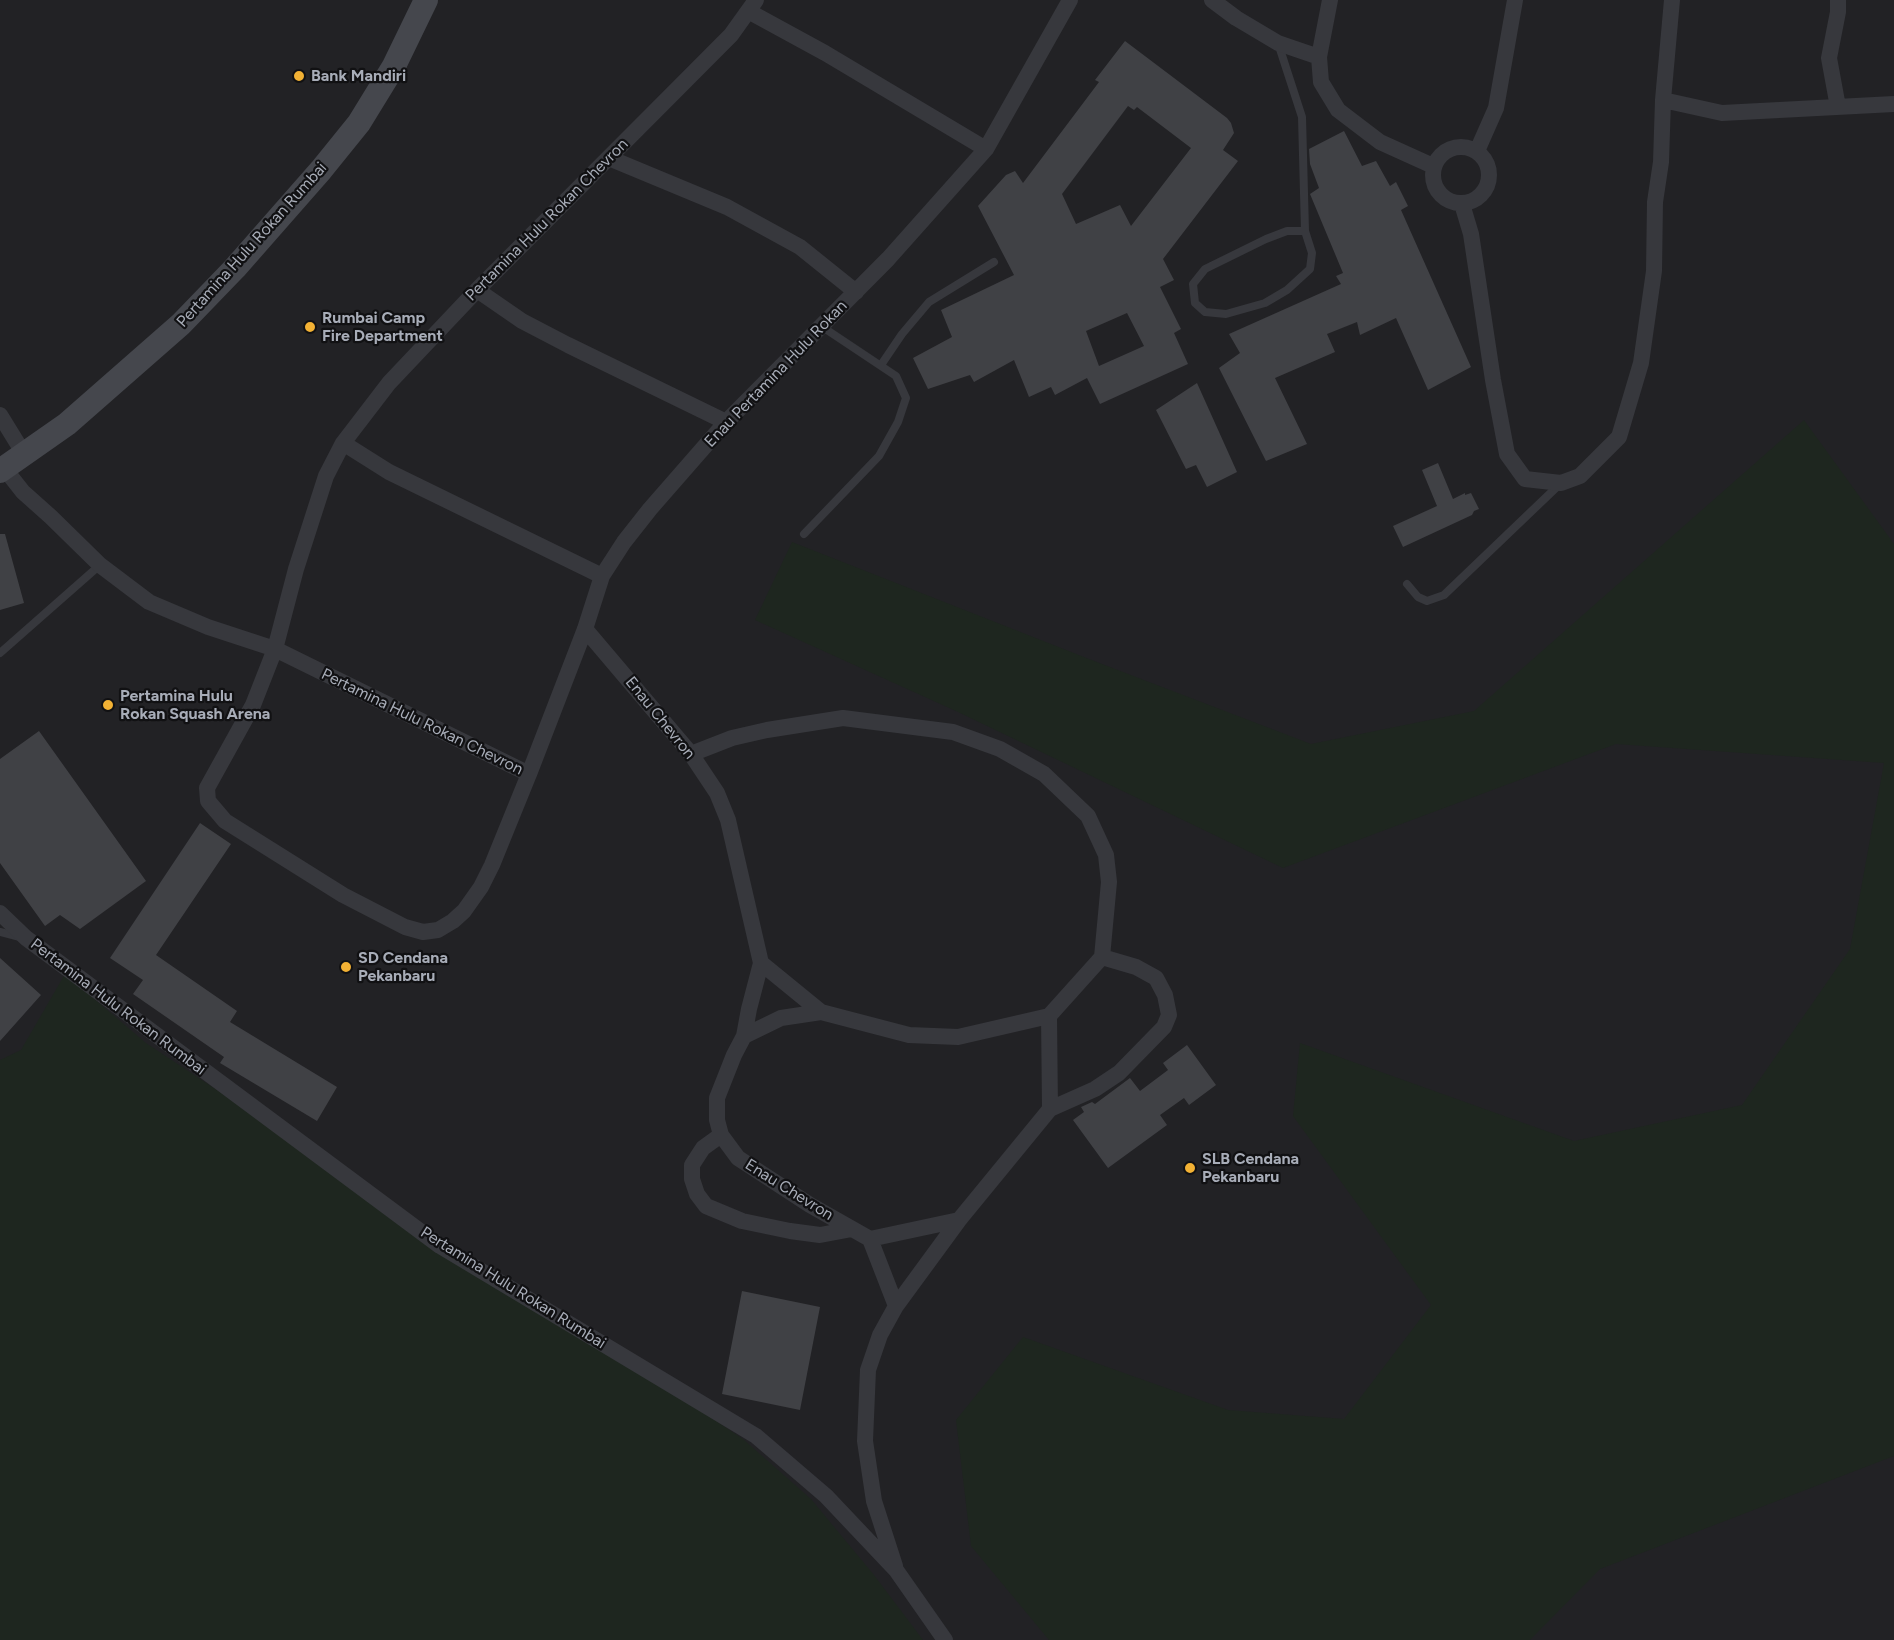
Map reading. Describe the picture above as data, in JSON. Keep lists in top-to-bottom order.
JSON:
{
  "streets": {
    "street": [
      "Pertamina Hulu Rokan Chevron",
      "Pertamina Hulu Rokan Rumbai",
      "Enau Pertamina Hulu Rokan",
      "Enau Chevron"
    ]
  },
  "crossings": [
    ["Pertamina Hulu Rokan Chevron", "Pertamina Hulu Rokan Rumbai"],
    ["Pertamina Hulu Rokan Chevron", "Enau Pertamina Hulu Rokan"],
    ["Enau Pertamina Hulu Rokan", "Enau Chevron"]
  ],
  "places": [
    "Bank Mandiri",
    "Rumbai Camp Fire Department",
    "Pertamina Hulu Rokan Squash Arena",
    "SD Cendana Pekanbaru",
    "SLB Cendana Pekanbaru"
  ]
}
